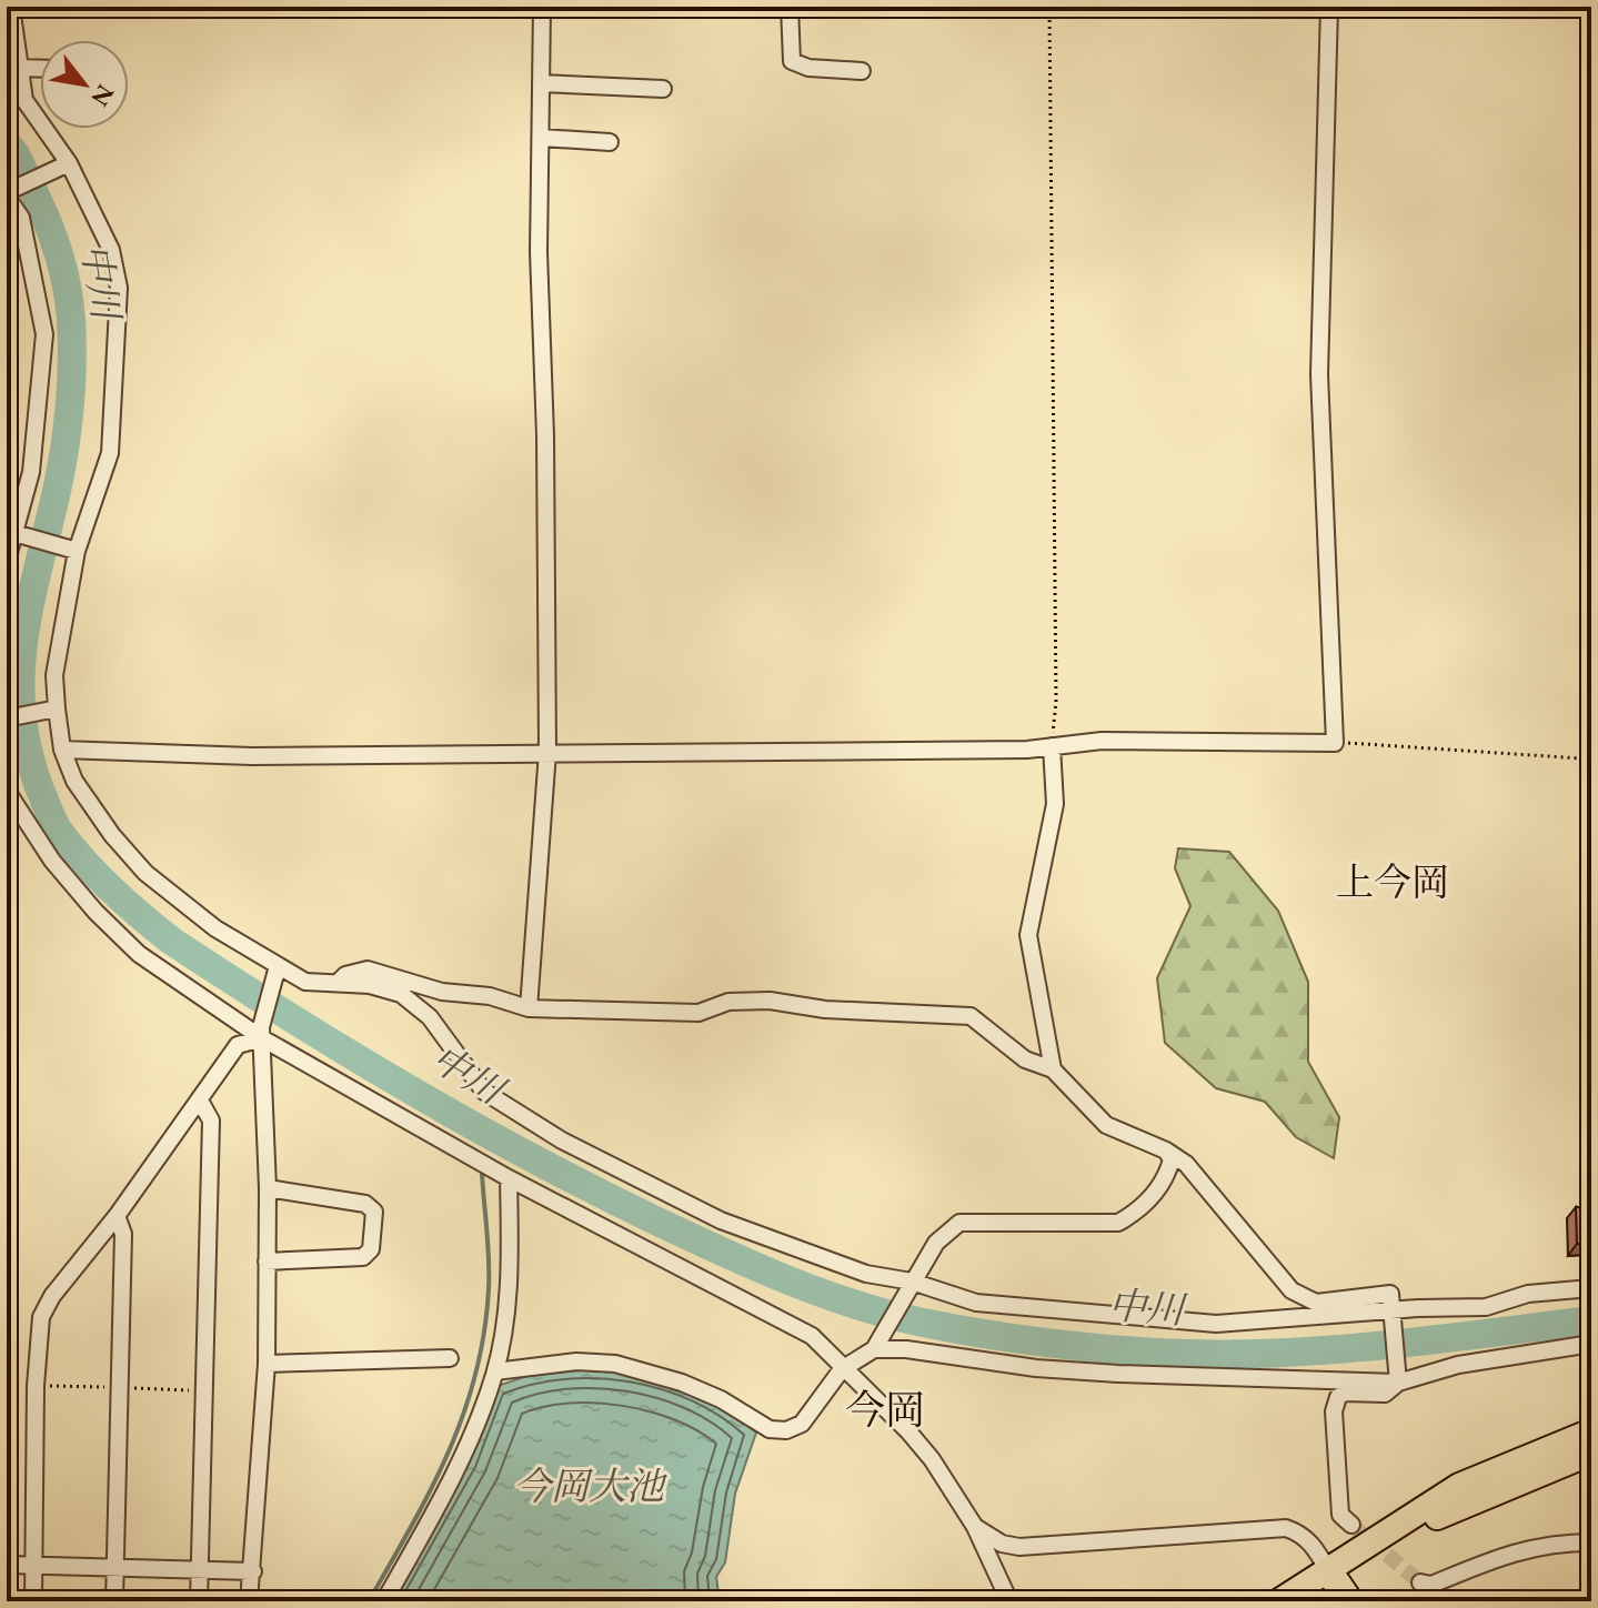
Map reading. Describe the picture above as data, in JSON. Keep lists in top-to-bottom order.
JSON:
{
  "districts": ["上今岡", "今岡"],
  "water": ["中川", "今岡大池"],
  "north": "bottom right"
}
